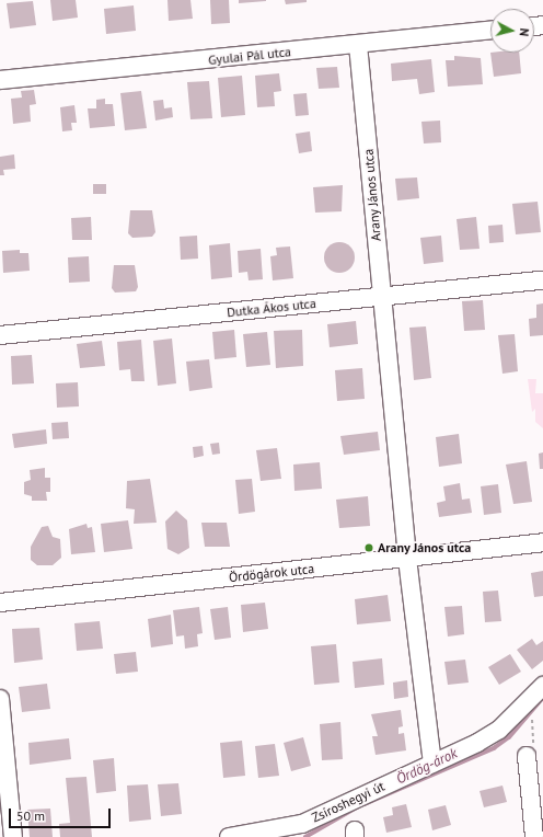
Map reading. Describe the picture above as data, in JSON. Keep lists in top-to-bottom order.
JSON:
{
  "streets": {
    "street": [
      "Gyulai Pál utca",
      "Arany János utca",
      "Dutka Ákos utca",
      "Ördögárok utca",
      "Zsíroshegyi út"
    ]
  },
  "crossings": [
    ["Gyulai Pál utca", "Arany János utca"],
    ["Arany János utca", "Dutka Ákos utca"],
    ["Arany János utca", "Ördögárok utca"],
    ["Arany János utca", "Zsíroshegyi út"]
  ],
  "water": ["Ördög-árok"],
  "places": ["Arany János utca"],
  "scale_bar": "50 m",
  "north": "right"
}
